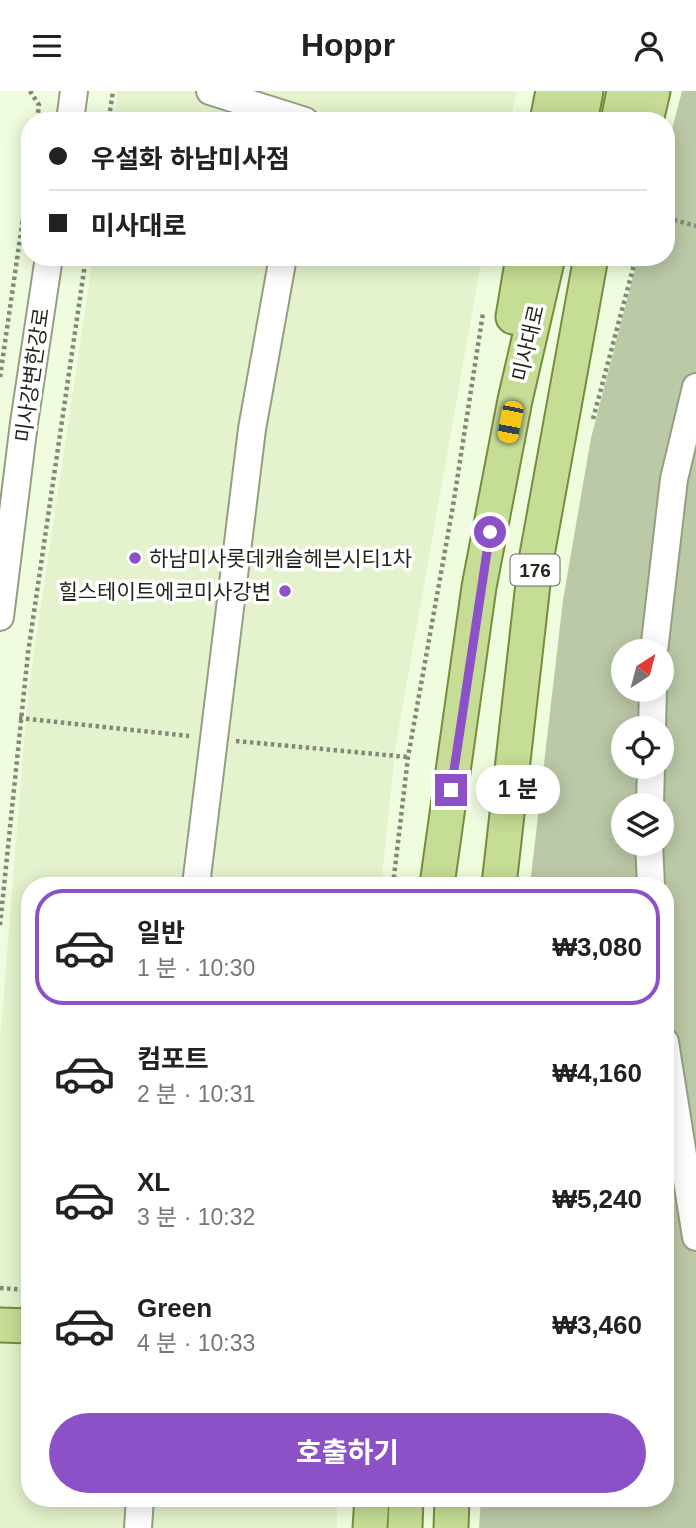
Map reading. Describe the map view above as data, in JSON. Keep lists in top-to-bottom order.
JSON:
{
  "streets": {
    "main road": ["미사대로", "176"],
    "street": ["미사강변한강로"]
  },
  "places": ["하남미사롯데캐슬헤븐시티1차", "힐스테이트에코미사강변"],
  "north": "top right",
  "page": {
    "header": "Hoppr",
    "banner": ["우설화 하남미사점", "미사대로"],
    "bubble": "1 분",
    "list": [
      {
        "name": "일반",
        "note": "1 분 · 10:30",
        "value": "₩3,080"
      },
      {
        "name": "컴포트",
        "note": "2 분 · 10:31",
        "value": "₩4,160"
      },
      {
        "name": "XL",
        "note": "3 분 · 10:32",
        "value": "₩5,240"
      },
      {
        "name": "Green",
        "note": "4 분 · 10:33",
        "value": "₩3,460"
      }
    ],
    "buttons": "호출하기"
  }
}
